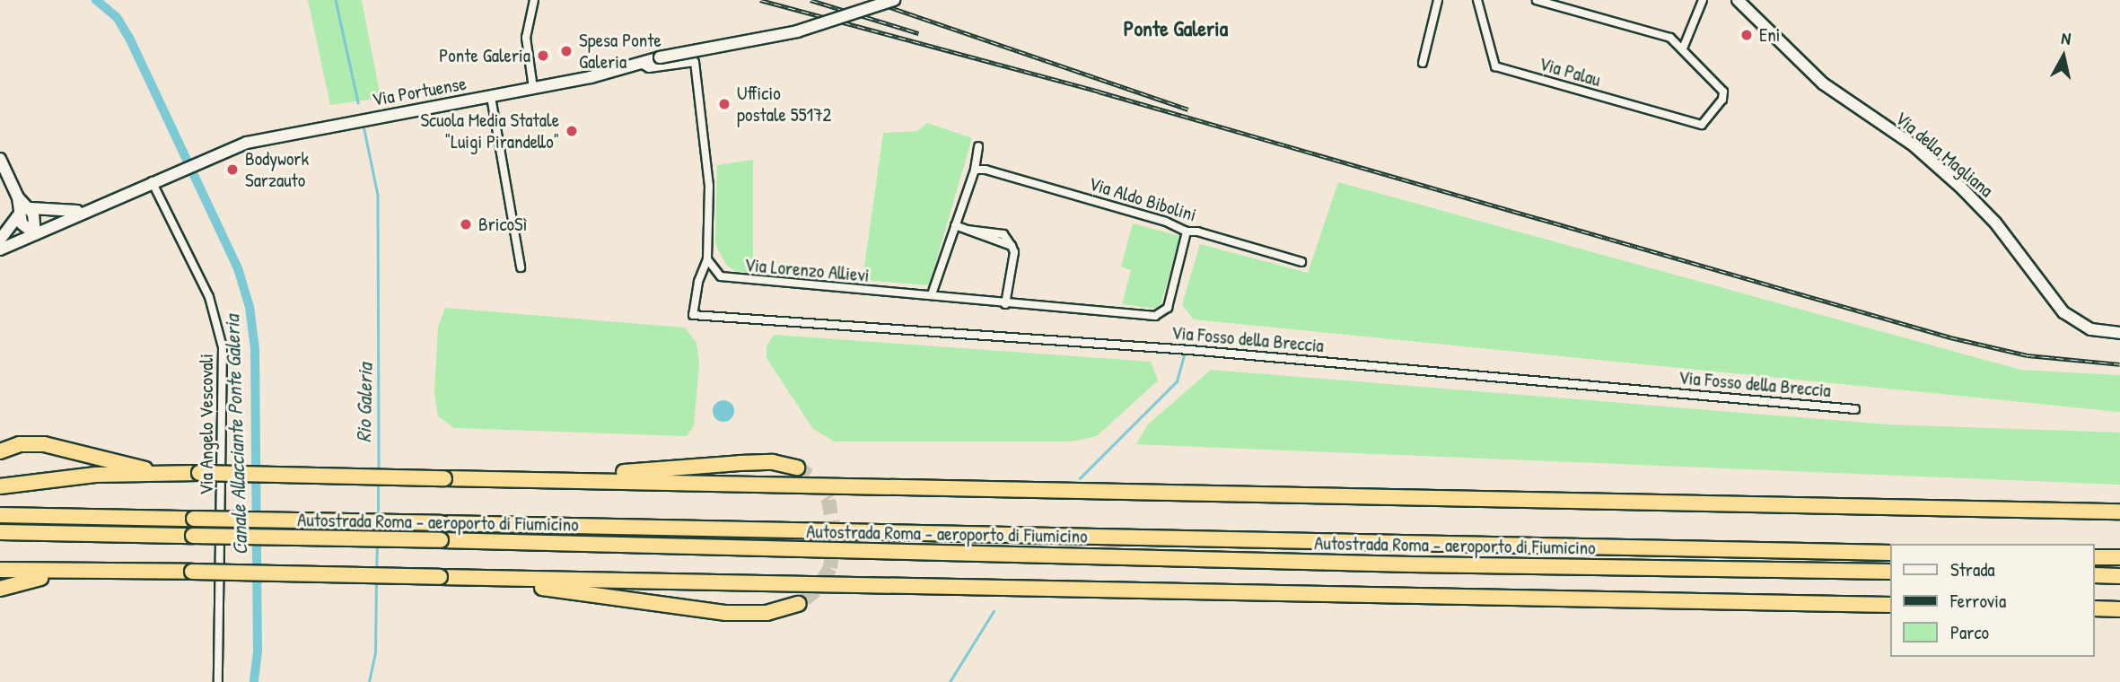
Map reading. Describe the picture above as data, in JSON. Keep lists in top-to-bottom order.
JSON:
{
  "streets": {
    "highway": ["Autostrada Roma - aeroporto di Fiumicino"],
    "main road": ["Via Portuense", "Via della Magliana"],
    "street": [
      "Via Palau",
      "Via Aldo Bibolini",
      "Via Lorenzo Allievi",
      "Via Fosso della Breccia",
      "Via Angelo Vescovali"
    ]
  },
  "crossings": [
    ["Via Portuense", "Via Angelo Vescovali"],
    ["Via Aldo Bibolini", "Via Lorenzo Allievi"],
    ["Via Lorenzo Allievi", "Via Fosso della Breccia"]
  ],
  "districts": ["Ponte Galeria"],
  "water": ["Rio Galeria", "Canale Allacciante Ponte Galeria"],
  "places": [
    "Eni",
    "Spesa Ponte Galeria",
    "Ponte Galeria",
    "Ufficio postale 55172",
    "Scuola Media Statale \"Luigi Pirandello\"",
    "Bodywork Sarzauto",
    "BricoSì"
  ],
  "legend": ["Strada", "Ferrovia", "Parco"],
  "north": "top"
}
